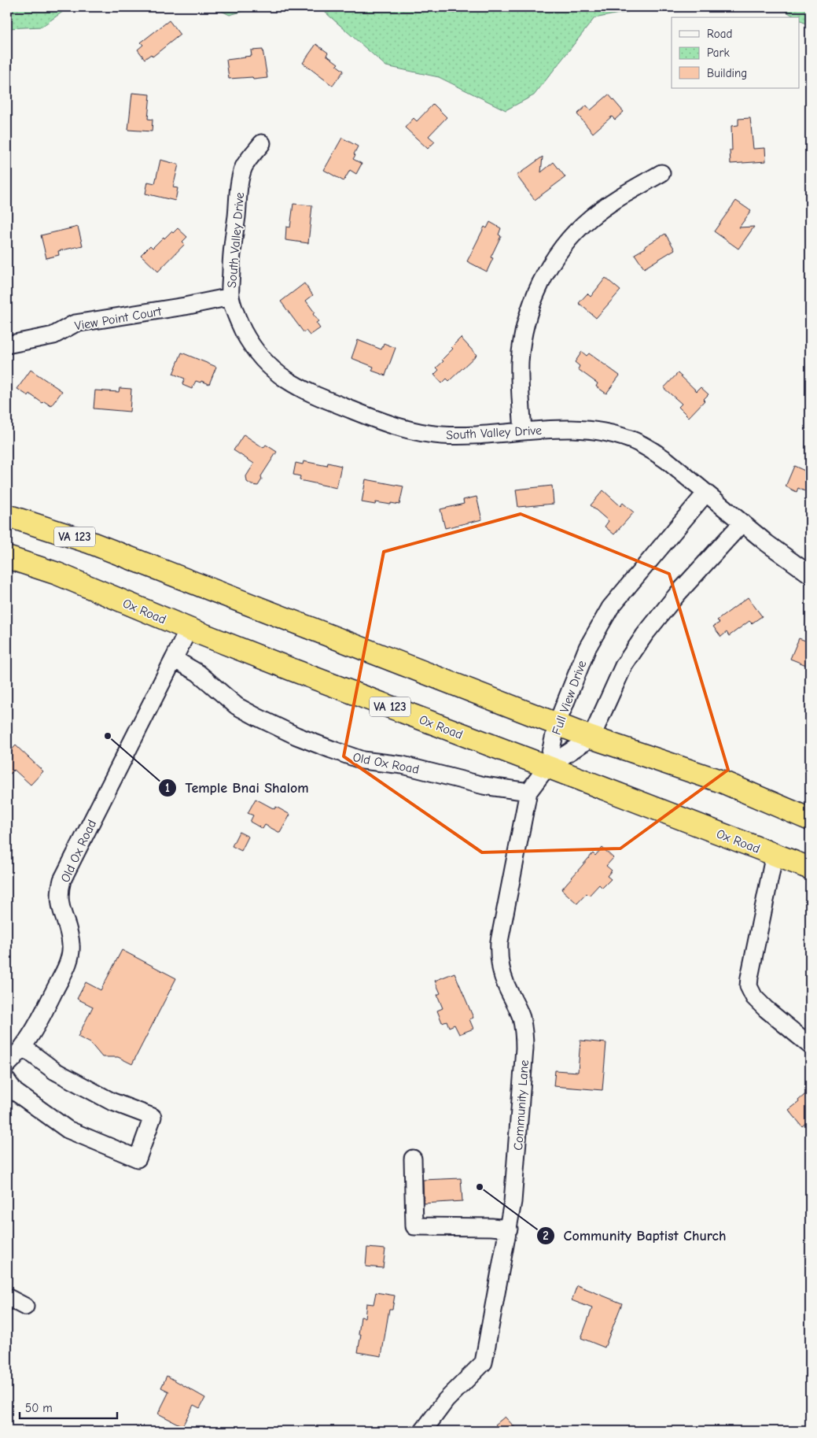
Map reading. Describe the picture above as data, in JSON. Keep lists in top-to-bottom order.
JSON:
{
  "streets": {
    "highway": ["VA 123", "Ox Road"],
    "street": [
      "South Valley Drive",
      "View Point Court",
      "Full View Drive",
      "Old Ox Road",
      "Community Lane"
    ]
  },
  "crossings": [
    ["South Valley Drive", "View Point Court"],
    ["South Valley Drive", "Full View Drive"],
    ["VA 123", "Full View Drive"],
    ["Ox Road", "Full View Drive"],
    ["Ox Road", "Old Ox Road"],
    ["Ox Road", "Community Lane"],
    ["Full View Drive", "Community Lane"],
    ["Old Ox Road", "Community Lane"]
  ],
  "places": ["Temple Bnai Shalom", "Community Baptist Church"],
  "legend": ["Road", "Park", "Building"],
  "scale_bar": "50 m"
}
